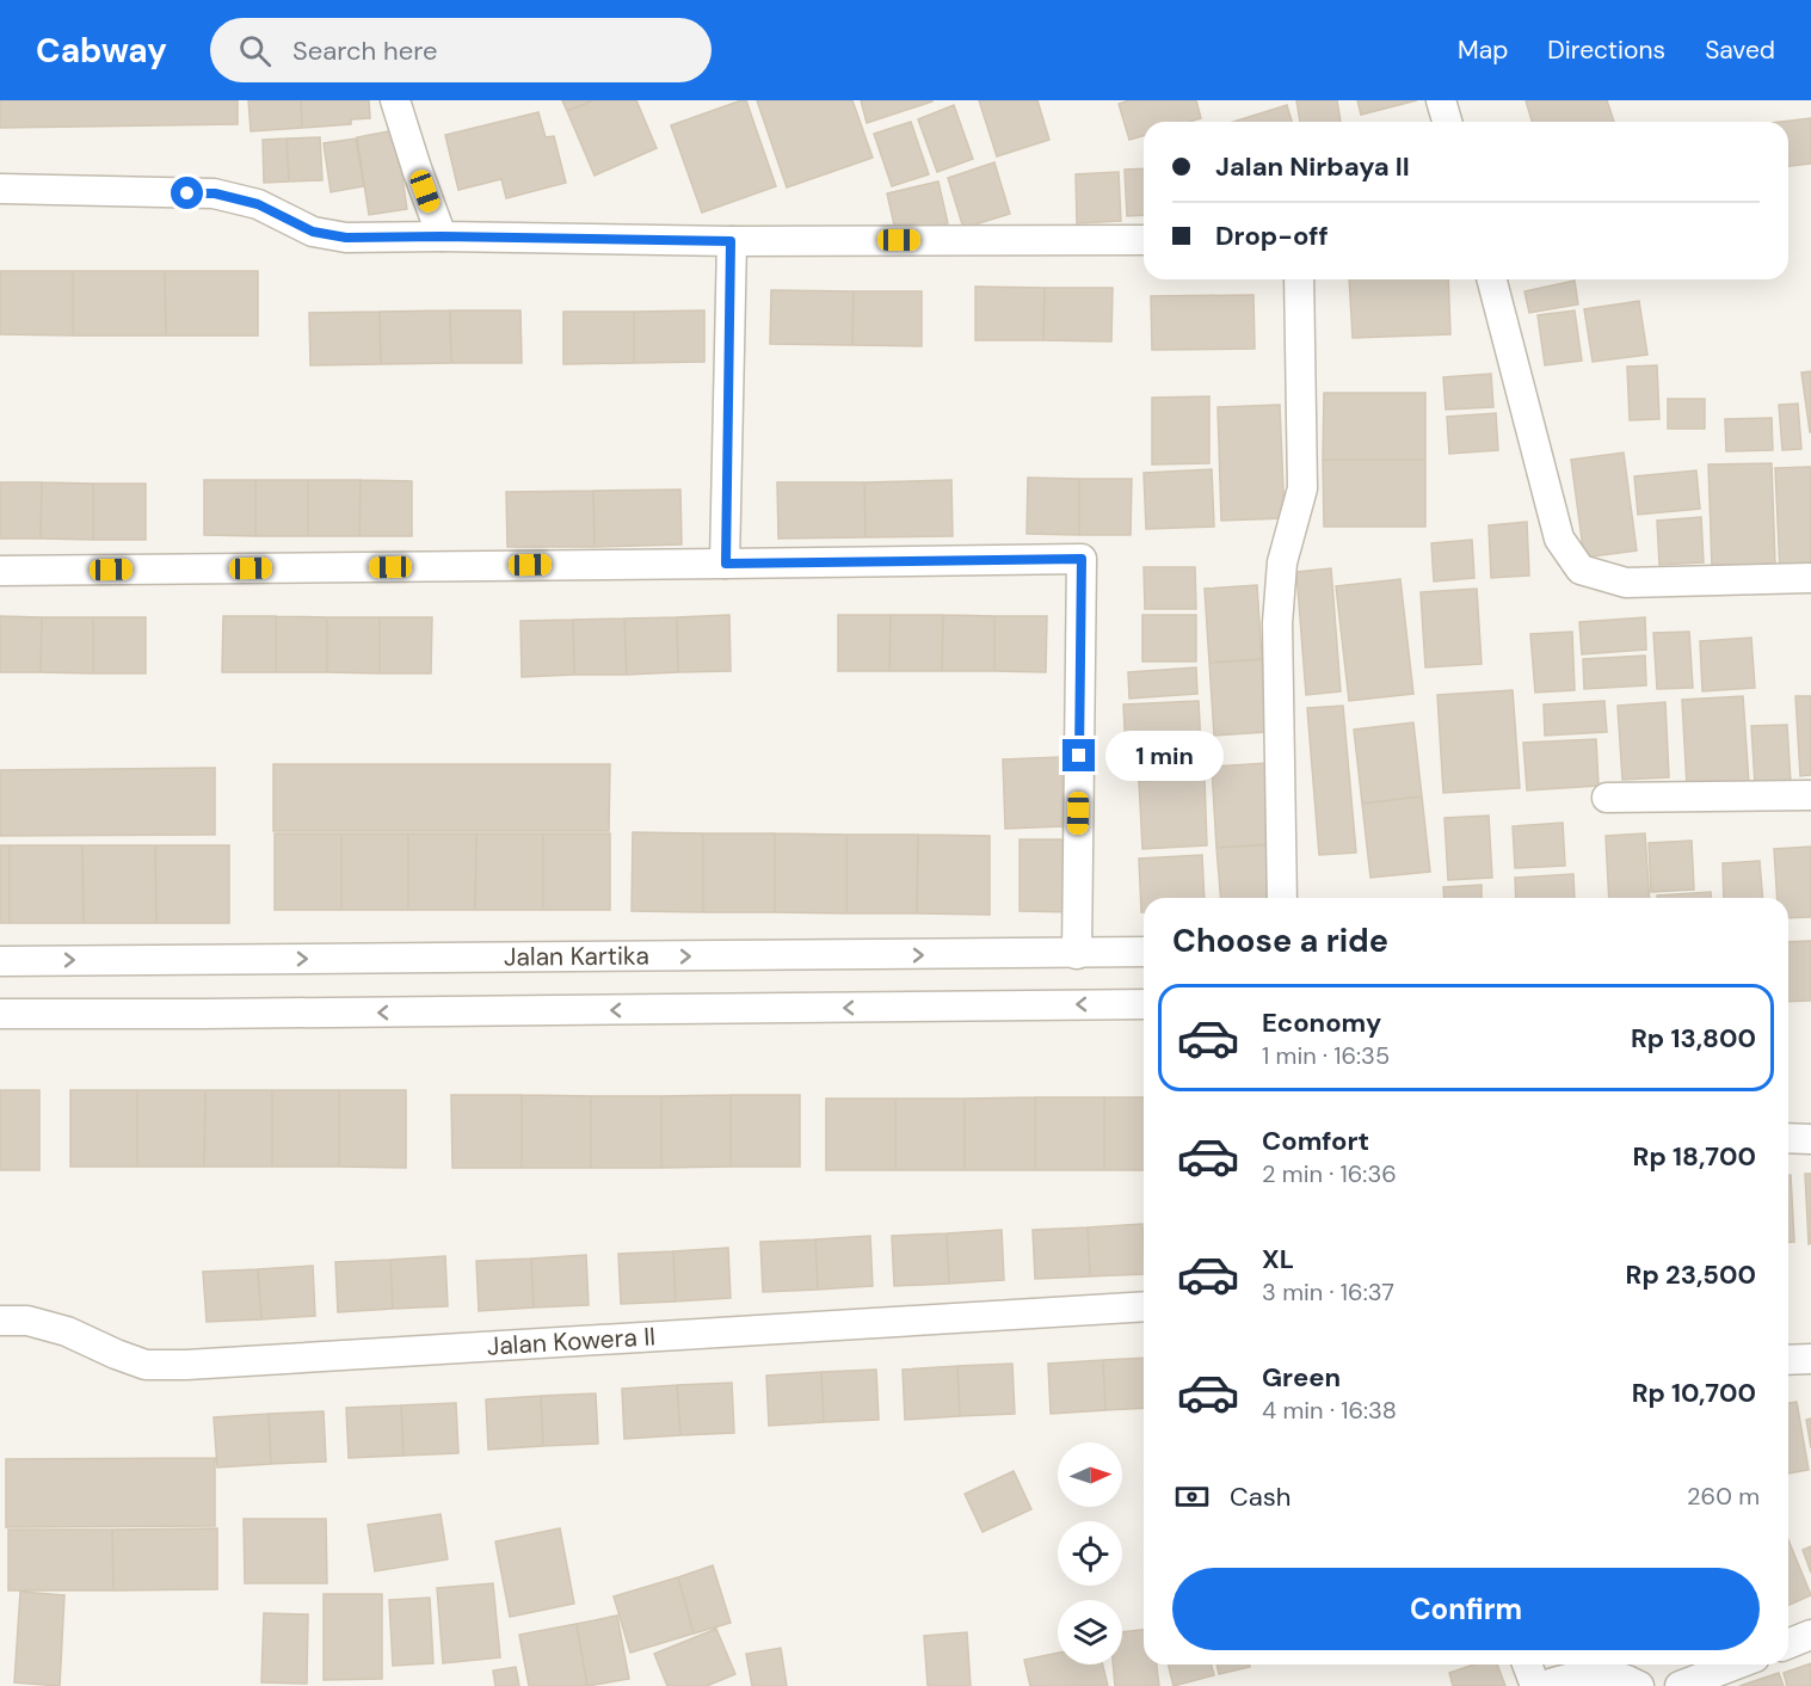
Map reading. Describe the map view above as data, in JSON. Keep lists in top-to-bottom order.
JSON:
{
  "streets": {
    "street": ["Jalan Kartika", "Jalan Kowera II"]
  },
  "north": "right",
  "page": {
    "header": "Cabway",
    "search": "Search here",
    "nav": ["Map", "Directions", "Saved"],
    "banner": ["Jalan Nirbaya II", "Drop-off"],
    "bubble": "1 min",
    "heading": "Choose a ride",
    "list": [
      {
        "name": "Economy",
        "note": "1 min · 16:35",
        "value": "Rp 13,800"
      },
      {
        "name": "Comfort",
        "note": "2 min · 16:36",
        "value": "Rp 18,700"
      },
      {
        "name": "XL",
        "note": "3 min · 16:37",
        "value": "Rp 23,500"
      },
      {
        "name": "Green",
        "note": "4 min · 16:38",
        "value": "Rp 10,700"
      }
    ],
    "pay": ["Cash", "260 m"],
    "buttons": "Confirm"
  }
}
